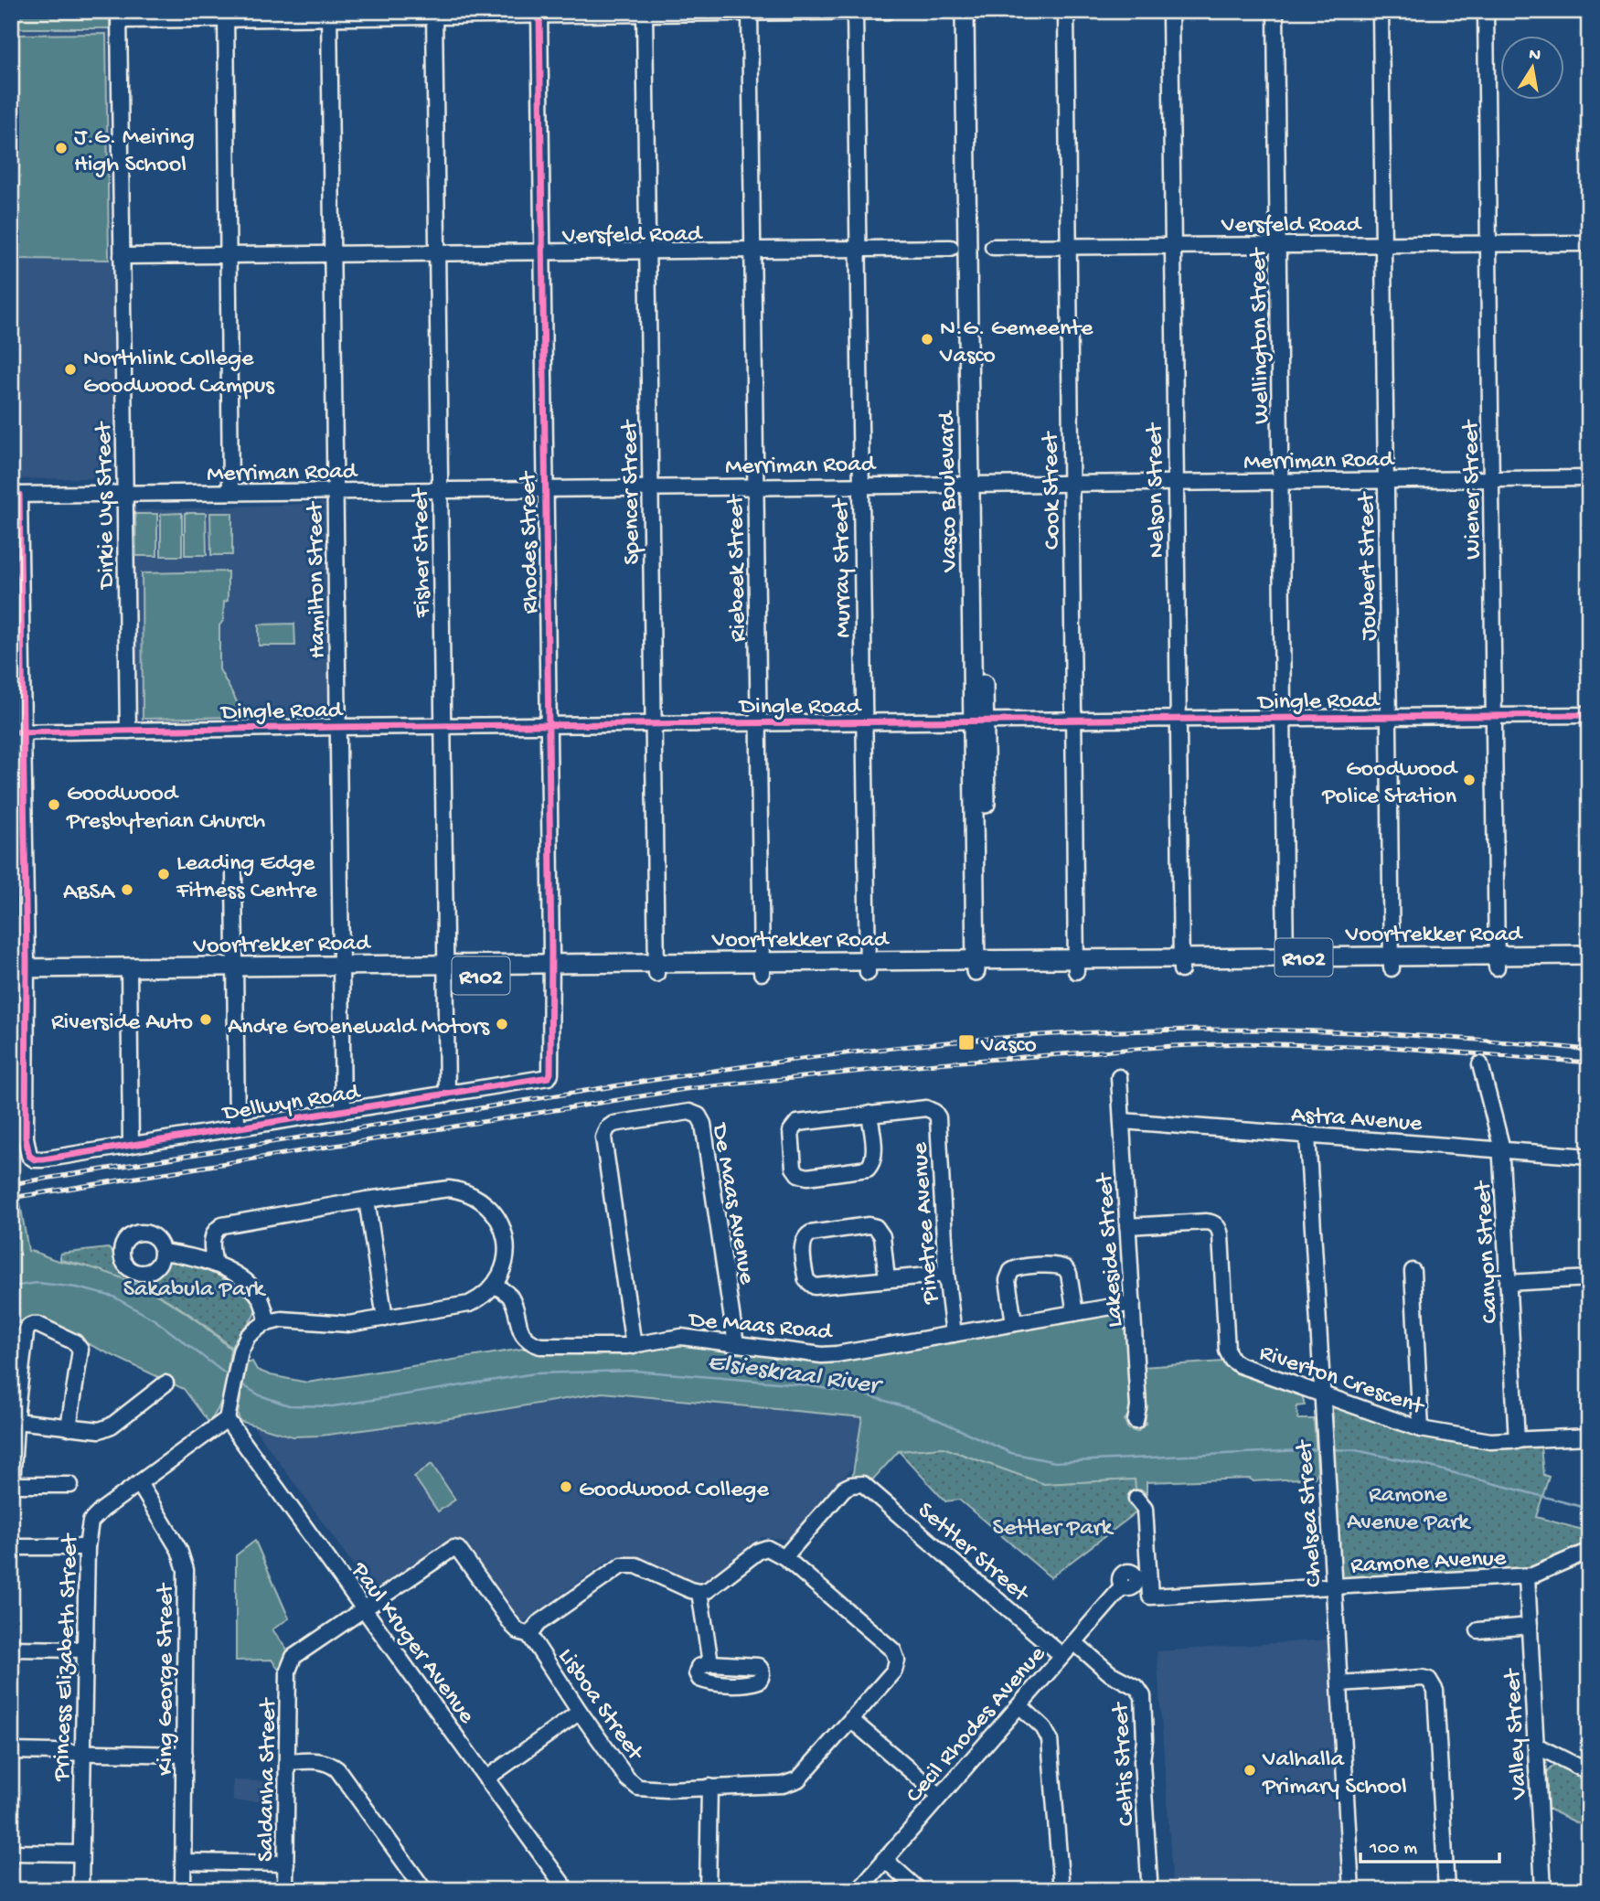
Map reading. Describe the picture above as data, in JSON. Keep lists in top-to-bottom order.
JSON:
{
  "streets": {
    "main road": ["Vasco Boulevard", "Voortrekker Road", "R102"],
    "street": [
      "Versfeld Road",
      "Wellington Street",
      "Merriman Road",
      "Wiener Street",
      "Cook Street",
      "Nelson Street",
      "Spencer Street",
      "Dirkie Uys Street",
      "Rhodes Street",
      "Fisher Street",
      "Joubert Street",
      "Riebeek Street",
      "Murray Street",
      "Hamilton Street",
      "Dingle Road",
      "Dellwyn Road",
      "Astra Avenue",
      "De Maas Avenue",
      "Pinetree Avenue",
      "Lakeside Street",
      "Canyon Street",
      "De Maas Road",
      "Riverton Crescent",
      "Chelsea Street",
      "Settler Street",
      "Ramone Avenue",
      "Paul Kruger Avenue",
      "Princess Elizabeth Street",
      "King George Street",
      "Lisboa Street",
      "Cecil Rhodes Avenue",
      "Valley Street",
      "Celtis Street",
      "Saldanha Street"
    ]
  },
  "crossings": [
    ["Versfeld Road", "Wellington Street"],
    ["Versfeld Road", "Wiener Street"],
    ["Versfeld Road", "Cook Street"],
    ["Versfeld Road", "Nelson Street"],
    ["Versfeld Road", "Spencer Street"],
    ["Versfeld Road", "Dirkie Uys Street"],
    ["Versfeld Road", "Rhodes Street"],
    ["Versfeld Road", "Fisher Street"],
    ["Versfeld Road", "Joubert Street"],
    ["Versfeld Road", "Riebeek Street"],
    ["Versfeld Road", "Murray Street"],
    ["Versfeld Road", "Hamilton Street"],
    ["Wellington Street", "Merriman Road"],
    ["Wellington Street", "Dingle Road"],
    ["Wellington Street", "Voortrekker Road"],
    ["Merriman Road", "Wiener Street"],
    ["Merriman Road", "Cook Street"],
    ["Merriman Road", "Nelson Street"],
    ["Merriman Road", "Vasco Boulevard"],
    ["Merriman Road", "Spencer Street"],
    ["Merriman Road", "Dirkie Uys Street"],
    ["Merriman Road", "Rhodes Street"],
    ["Merriman Road", "Fisher Street"],
    ["Merriman Road", "Joubert Street"],
    ["Merriman Road", "Riebeek Street"],
    ["Merriman Road", "Murray Street"],
    ["Merriman Road", "Hamilton Street"],
    ["Wiener Street", "Dingle Road"],
    ["Wiener Street", "Voortrekker Road"],
    ["Cook Street", "Dingle Road"],
    ["Cook Street", "Voortrekker Road"],
    ["Nelson Street", "Dingle Road"],
    ["Nelson Street", "Voortrekker Road"],
    ["Vasco Boulevard", "Dingle Road"],
    ["Vasco Boulevard", "Voortrekker Road"],
    ["Spencer Street", "Dingle Road"],
    ["Spencer Street", "Voortrekker Road"],
    ["Dirkie Uys Street", "Dingle Road"],
    ["Rhodes Street", "Dingle Road"],
    ["Rhodes Street", "Voortrekker Road"],
    ["Rhodes Street", "Dellwyn Road"],
    ["Fisher Street", "Dingle Road"],
    ["Fisher Street", "Voortrekker Road"],
    ["Fisher Street", "Dellwyn Road"],
    ["Joubert Street", "Dingle Road"],
    ["Joubert Street", "Voortrekker Road"],
    ["Riebeek Street", "Dingle Road"],
    ["Riebeek Street", "Voortrekker Road"],
    ["Murray Street", "Dingle Road"],
    ["Murray Street", "Voortrekker Road"],
    ["Hamilton Street", "Dingle Road"],
    ["Hamilton Street", "Voortrekker Road"],
    ["Hamilton Street", "Dellwyn Road"],
    ["Astra Avenue", "Lakeside Street"],
    ["Astra Avenue", "Canyon Street"],
    ["Astra Avenue", "Chelsea Street"],
    ["De Maas Avenue", "De Maas Road"],
    ["Pinetree Avenue", "De Maas Road"],
    ["Lakeside Street", "De Maas Road"],
    ["Lakeside Street", "Riverton Crescent"],
    ["Canyon Street", "Riverton Crescent"],
    ["Riverton Crescent", "Chelsea Street"],
    ["Chelsea Street", "Ramone Avenue"],
    ["Settler Street", "Lisboa Street"],
    ["Settler Street", "Cecil Rhodes Avenue"],
    ["Ramone Avenue", "Valley Street"],
    ["Paul Kruger Avenue", "Princess Elizabeth Street"],
    ["Paul Kruger Avenue", "Lisboa Street"],
    ["Paul Kruger Avenue", "Saldanha Street"],
    ["Princess Elizabeth Street", "King George Street"],
    ["Lisboa Street", "Saldanha Street"],
    ["Cecil Rhodes Avenue", "Celtis Street"]
  ],
  "water": ["Elsieskraal River"],
  "parks": ["Sakabula Park", "Ramone Avenue Park", "Settler Park"],
  "places": {
    "other": [
      "J.G. Meiring High School",
      "N.G. Gemeente Vasco",
      "Northlink College Goodwood Campus",
      "Goodwood Police Station",
      "Goodwood Presbyterian Church",
      "Leading Edge Fitness Centre",
      "ABSA",
      "Riverside Auto",
      "Andre Groenewald Motors",
      "Goodwood College",
      "Valhalla Primary School"
    ],
    "transit": ["Vasco"]
  },
  "scale_bar": "100 m",
  "north": "top"
}
